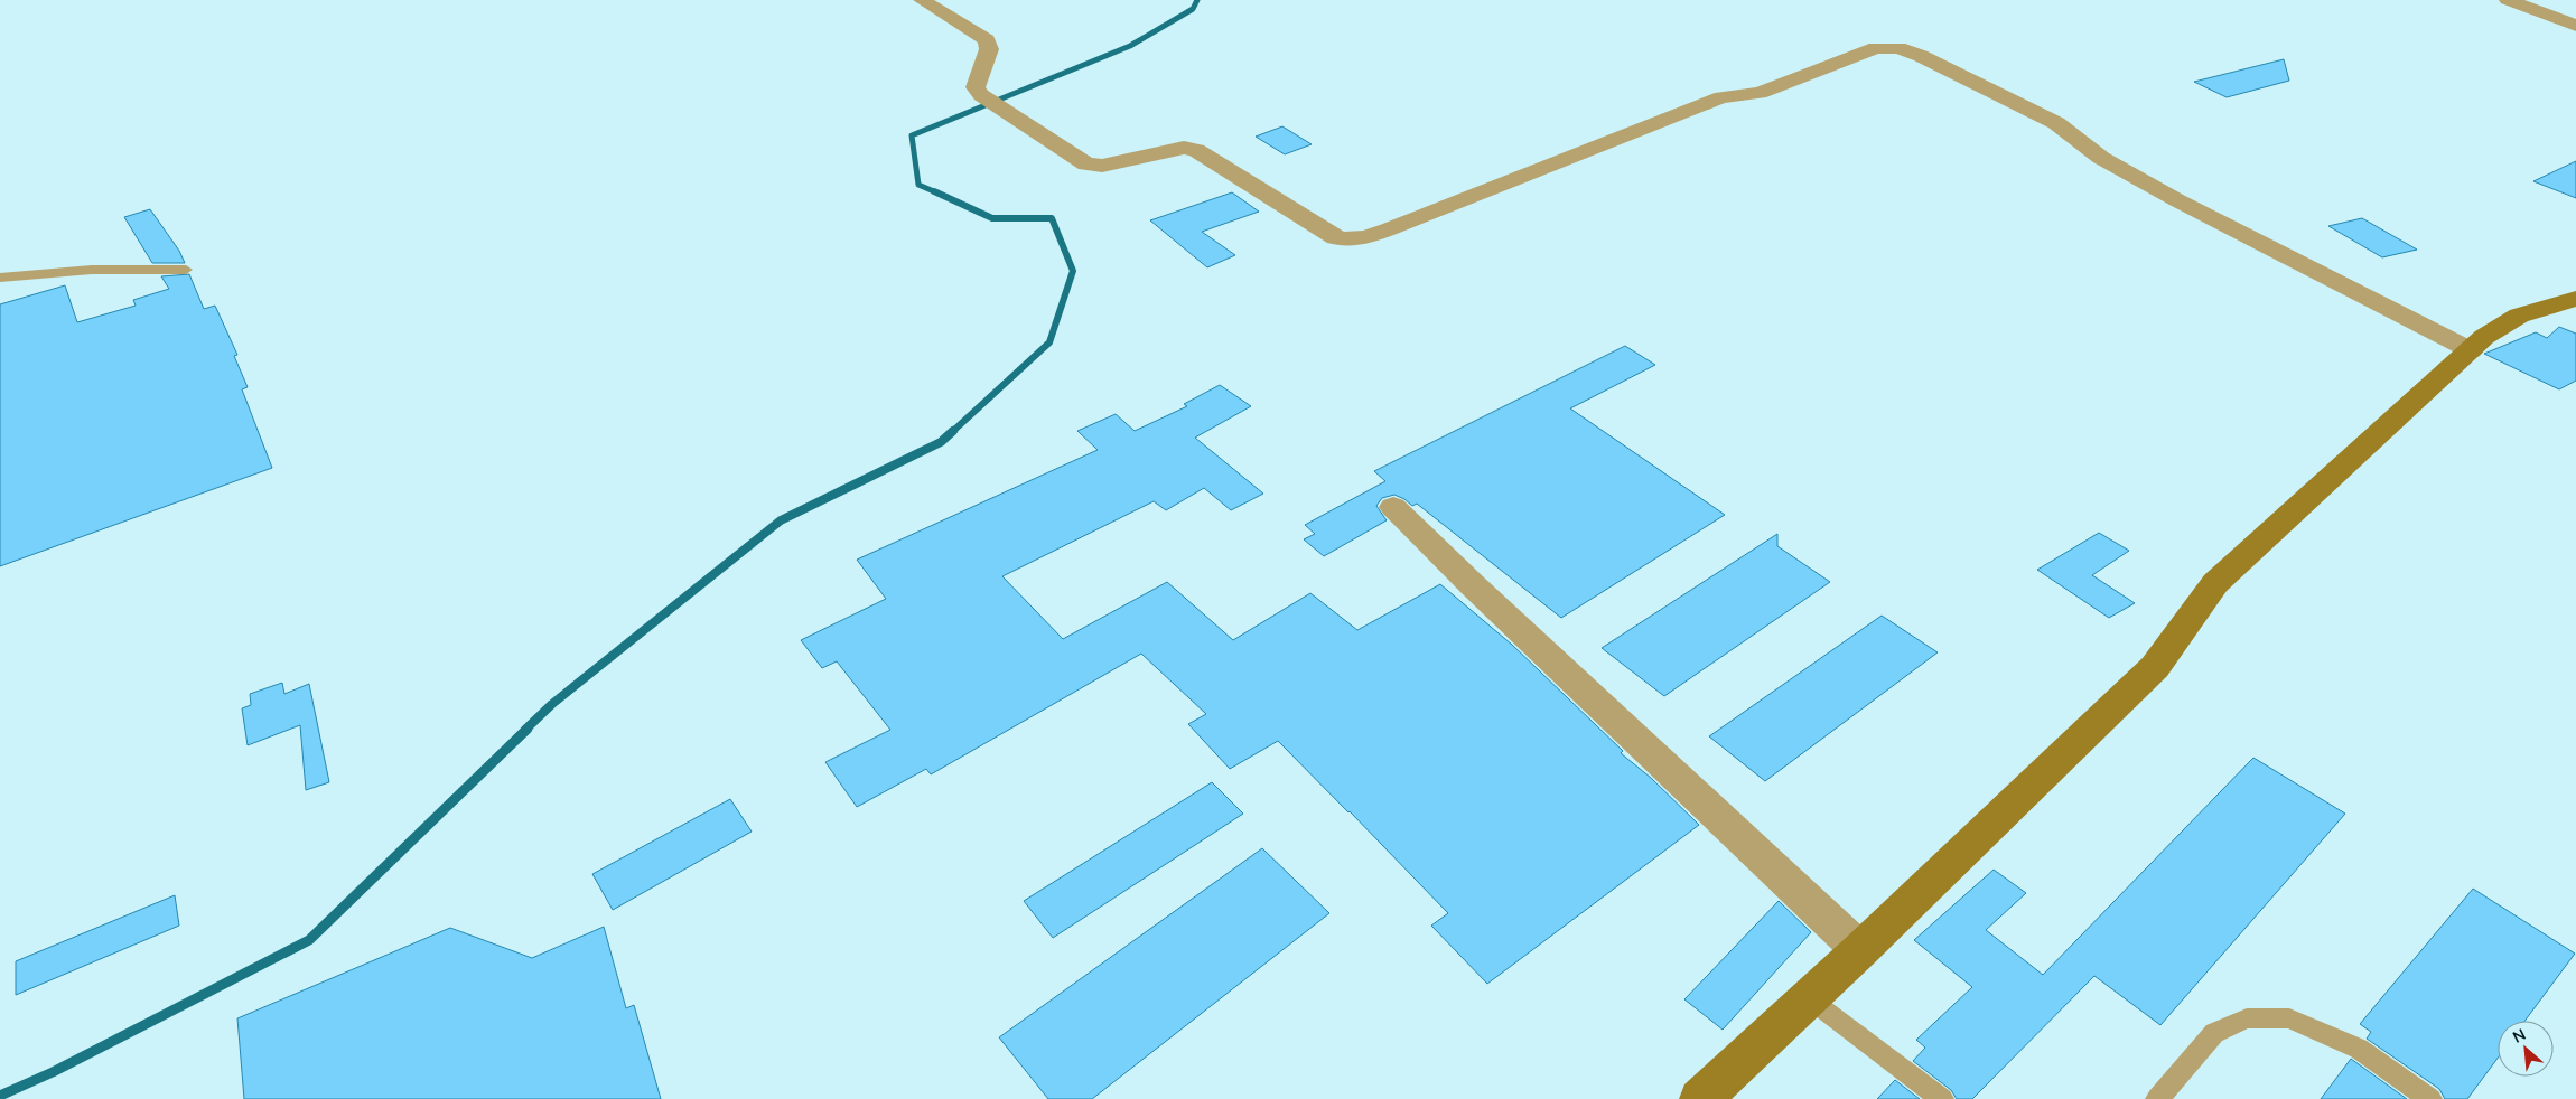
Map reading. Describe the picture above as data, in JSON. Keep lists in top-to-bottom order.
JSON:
{
  "north": "top left"
}
